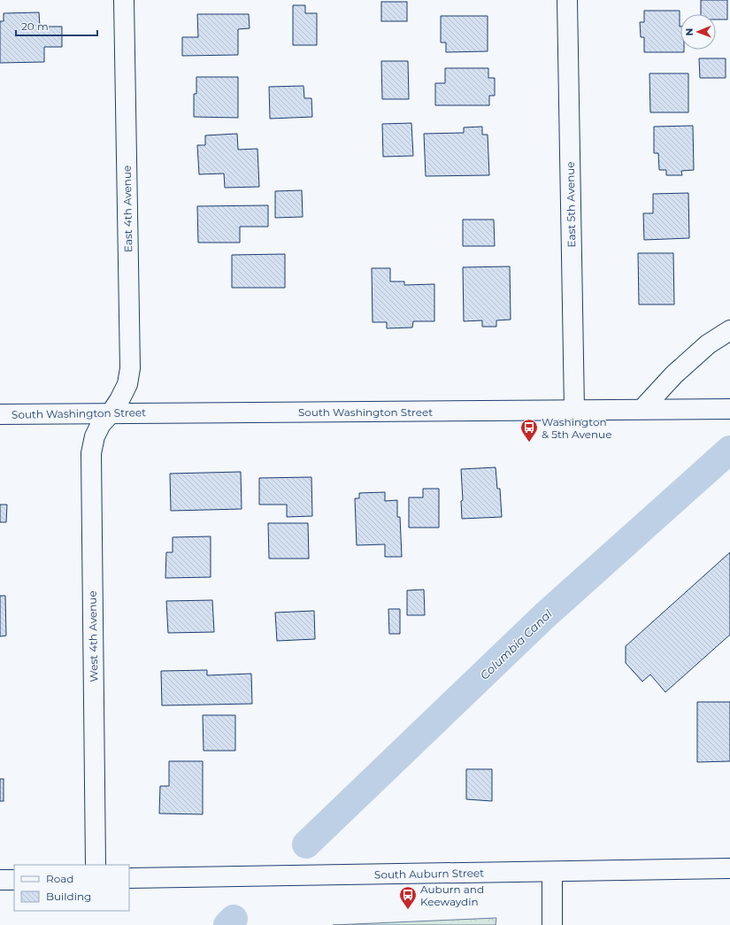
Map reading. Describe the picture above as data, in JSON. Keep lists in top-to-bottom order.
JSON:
{
  "streets": {
    "street": [
      "East 5th Avenue",
      "East 4th Avenue",
      "South Washington Street",
      "West 4th Avenue",
      "South Auburn Street"
    ]
  },
  "crossings": [
    ["East 5th Avenue", "South Washington Street"],
    ["East 4th Avenue", "South Washington Street"],
    ["East 4th Avenue", "West 4th Avenue"],
    ["South Washington Street", "West 4th Avenue"]
  ],
  "water": ["Columbia Canal"],
  "places": {
    "bus stop": ["Washington & 5th Avenue", "Auburn and Keewaydin"]
  },
  "legend": ["Road", "Building"],
  "scale_bar": "20 m",
  "north": "left"
}
